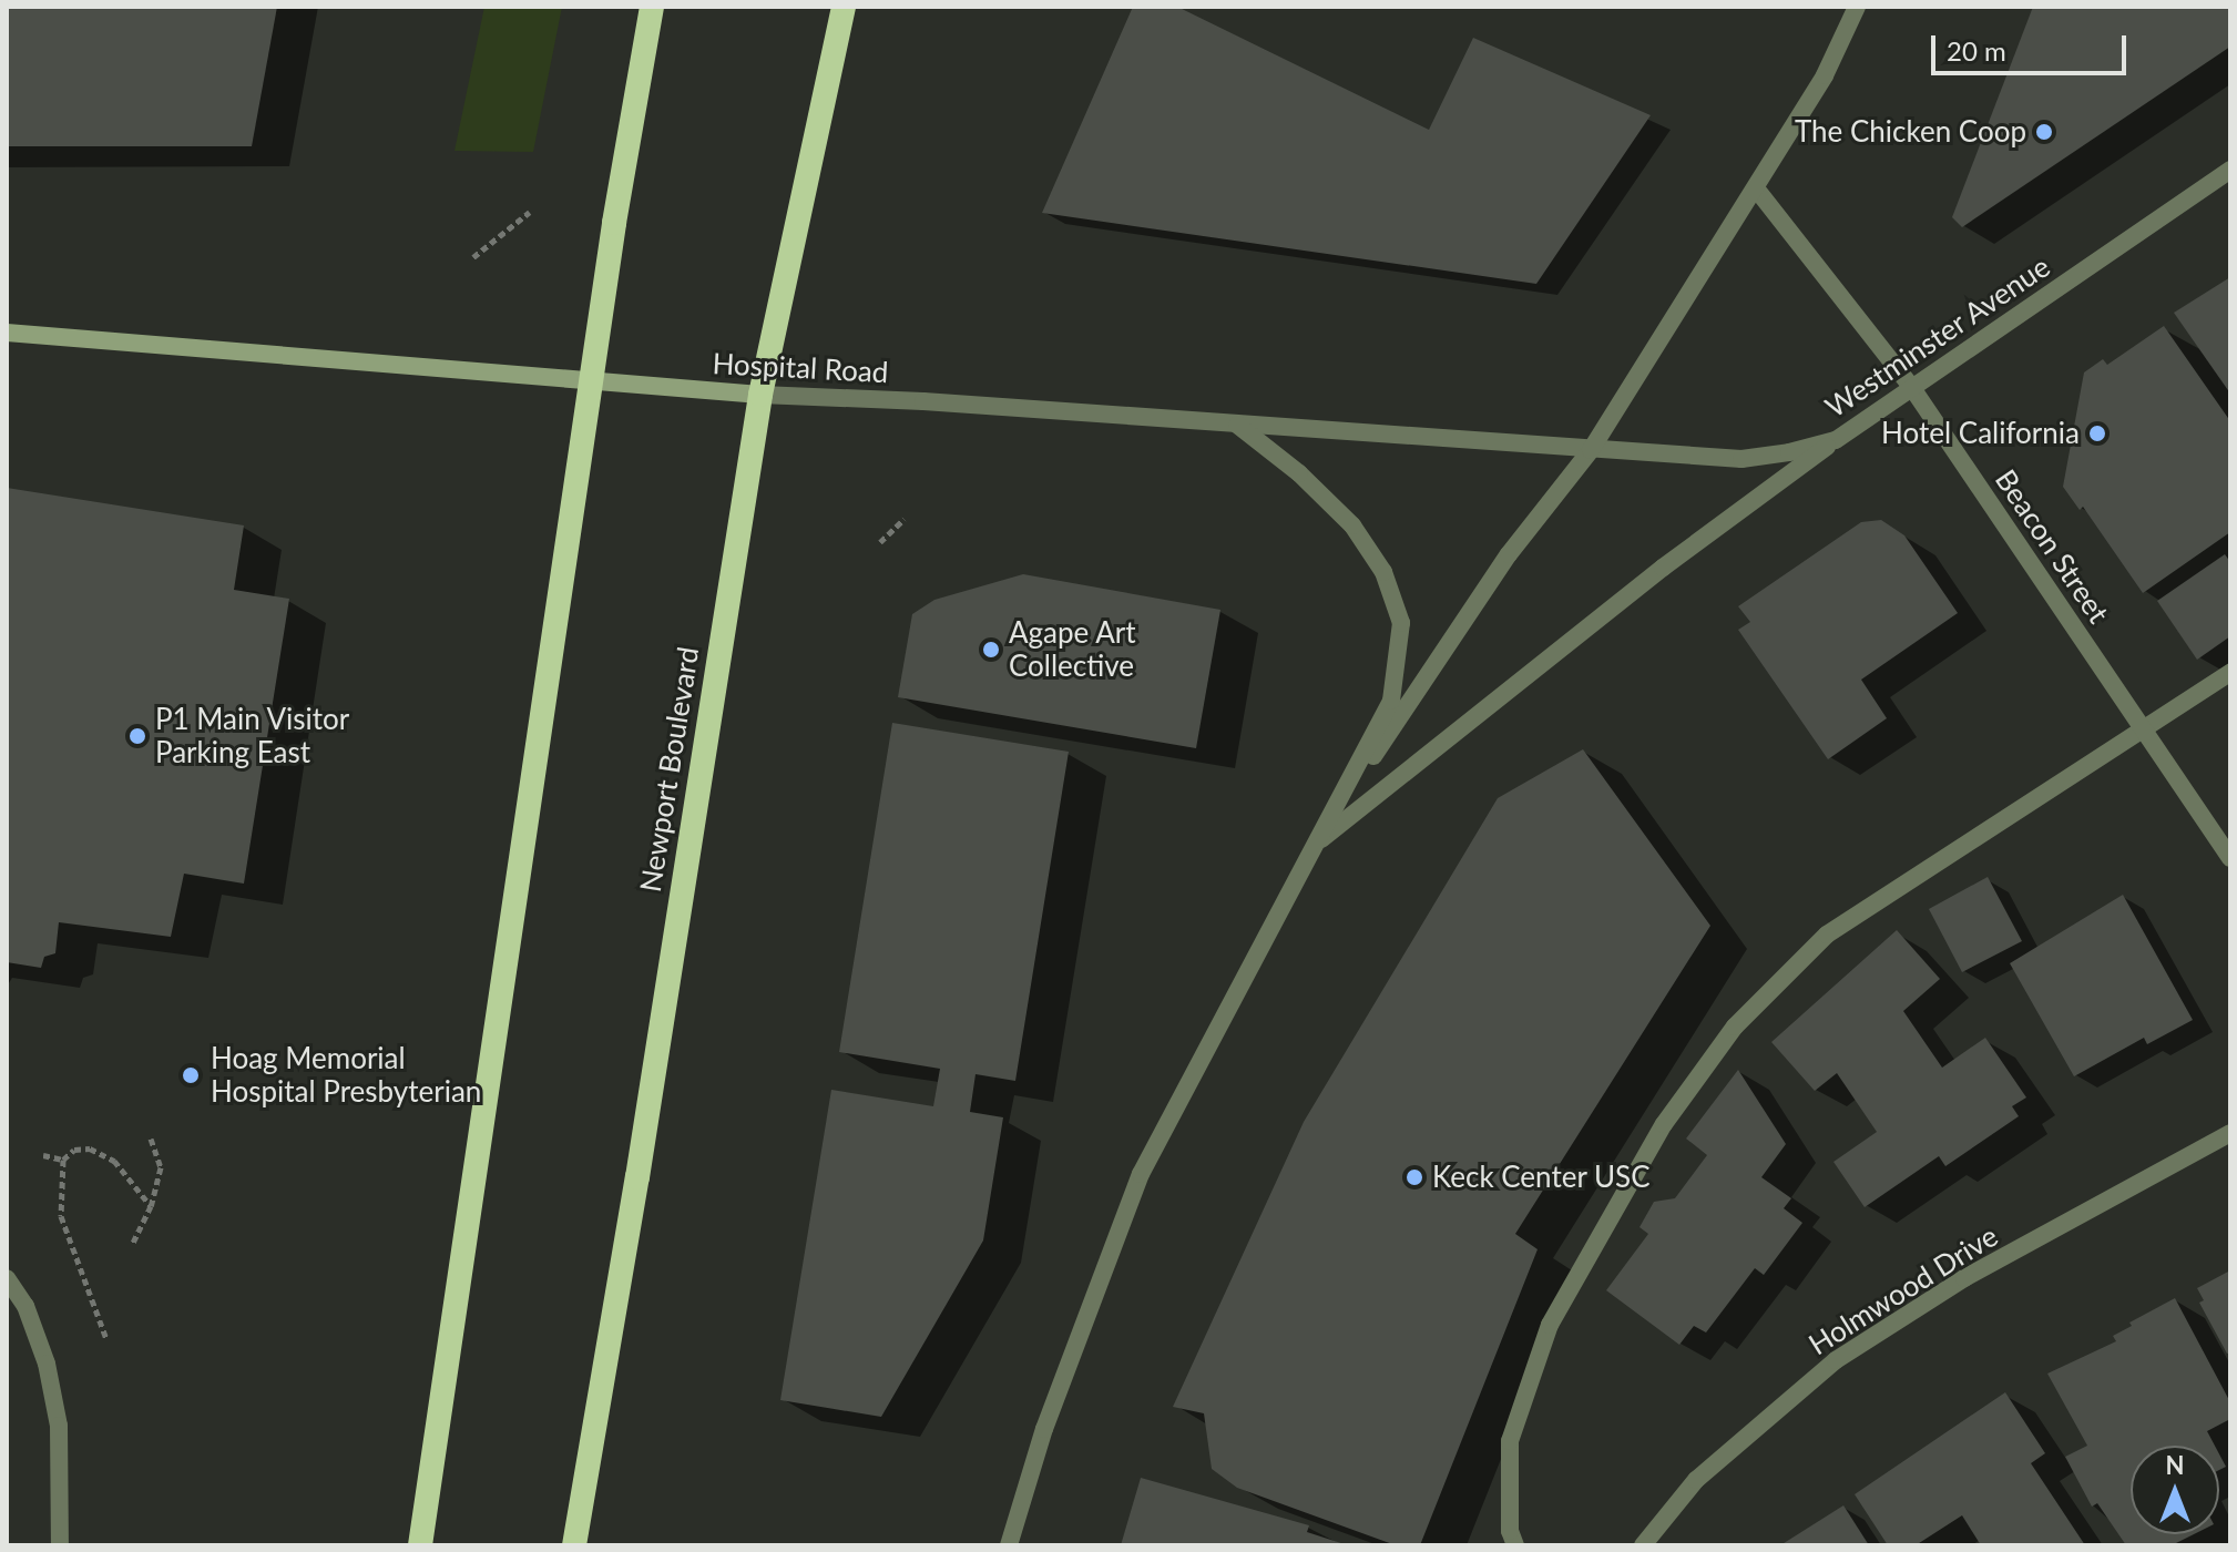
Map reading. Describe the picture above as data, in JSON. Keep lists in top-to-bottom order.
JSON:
{
  "streets": {
    "highway": ["Newport Boulevard"],
    "main road": ["Hospital Road"],
    "street": ["Westminster Avenue", "Beacon Street", "Holmwood Drive"]
  },
  "crossings": [
    ["Westminster Avenue", "Hospital Road"],
    ["Westminster Avenue", "Beacon Street"],
    ["Hospital Road", "Newport Boulevard"]
  ],
  "places": [
    "The Chicken Coop",
    "Hotel California",
    "Agape Art Collective",
    "P1 Main Visitor Parking East",
    "Hoag Memorial Hospital Presbyterian",
    "Keck Center USC"
  ],
  "scale_bar": "20 m",
  "north": "top"
}
